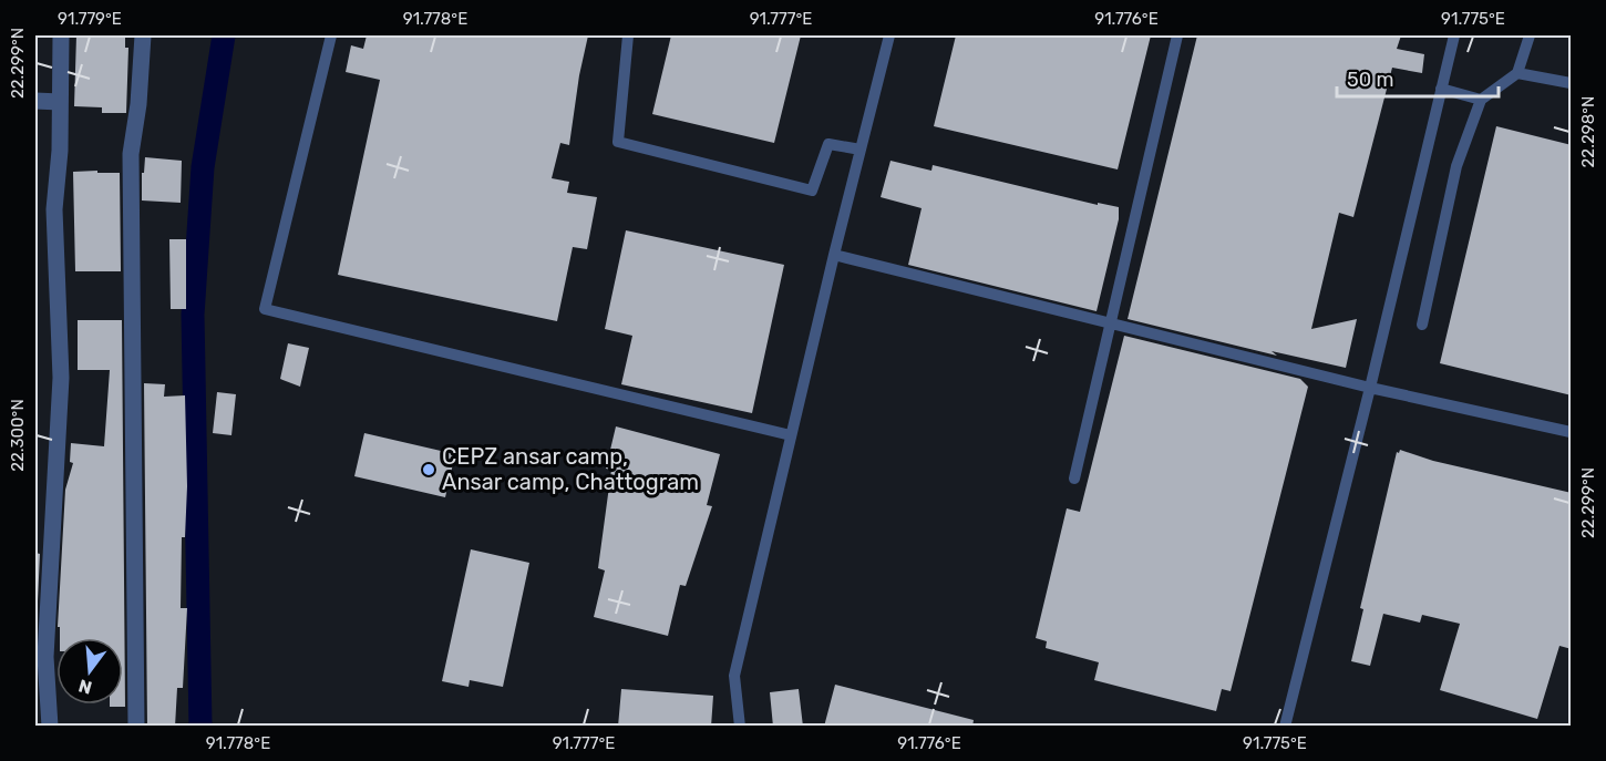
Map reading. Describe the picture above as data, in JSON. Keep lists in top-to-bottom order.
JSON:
{
  "places": ["CEPZ ansar camp, Ansar camp, Chattogram"],
  "scale_bar": "50 m",
  "north": "bottom",
  "coordinates": [
    "91.779°E",
    "91.778°E",
    "91.777°E",
    "91.776°E",
    "91.775°E",
    "22.299°N",
    "22.298°N",
    "22.300°N"
  ]
}
